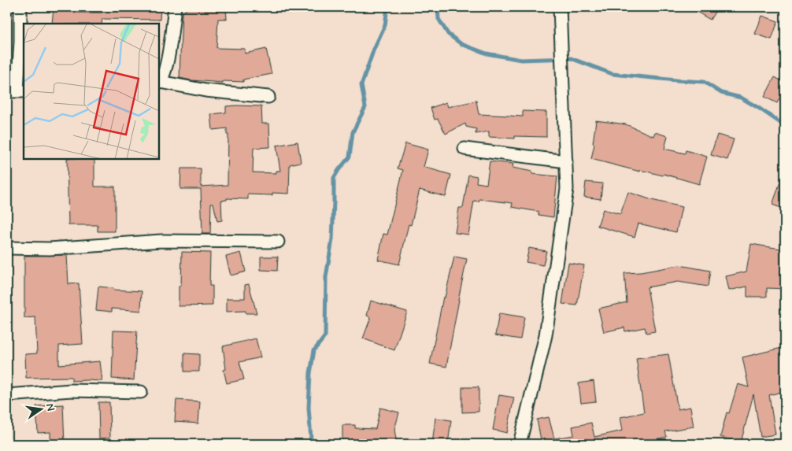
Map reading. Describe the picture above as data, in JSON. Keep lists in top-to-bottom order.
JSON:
{
  "north": "right"
}
